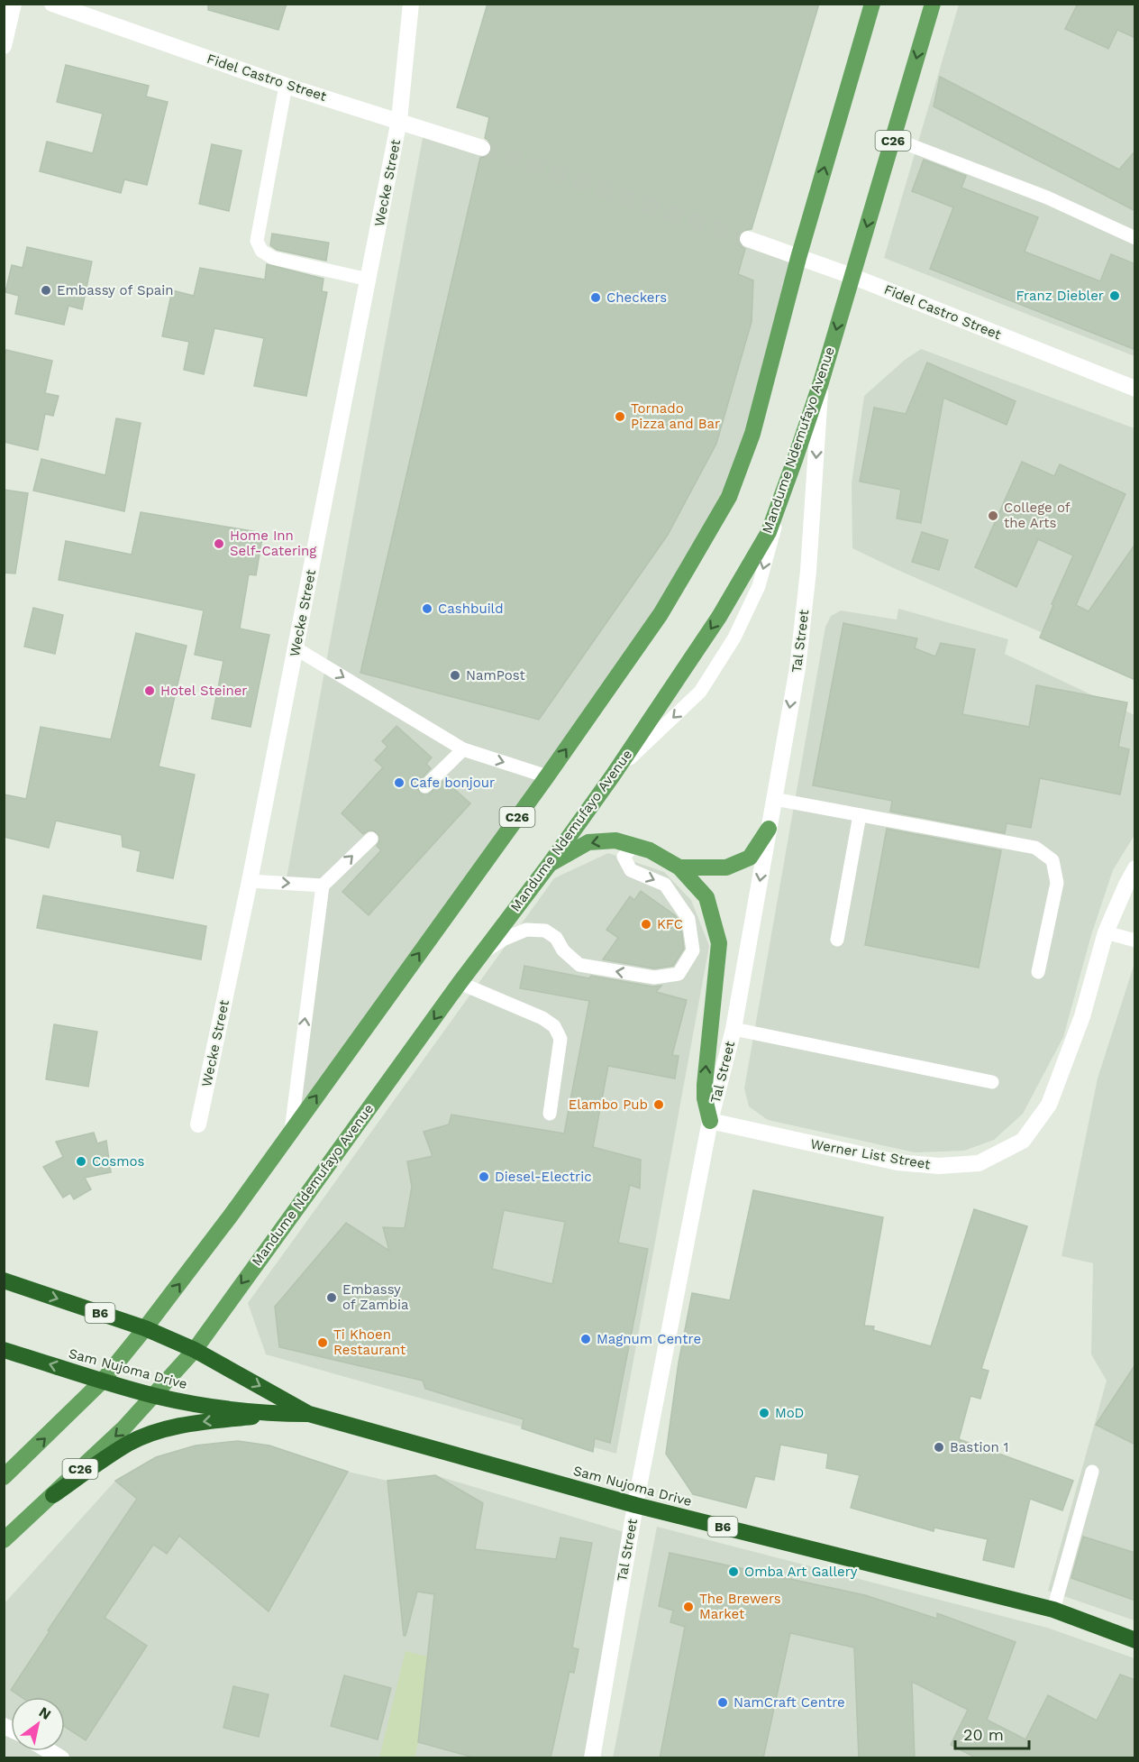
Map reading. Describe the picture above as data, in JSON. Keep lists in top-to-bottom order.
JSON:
{
  "streets": {
    "highway": ["B6", "Sam Nujoma Drive"],
    "main road": ["C26", "Mandume Ndemufayo Avenue"],
    "street": [
      "Fidel Castro Street",
      "Wecke Street",
      "Tal Street",
      "Werner List Street"
    ]
  },
  "crossings": [
    ["Fidel Castro Street", "C26"],
    ["Fidel Castro Street", "Wecke Street"],
    ["Fidel Castro Street", "Mandume Ndemufayo Avenue"],
    ["C26", "Sam Nujoma Drive"],
    ["Mandume Ndemufayo Avenue", "Tal Street"],
    ["Mandume Ndemufayo Avenue", "Sam Nujoma Drive"],
    ["Tal Street", "Werner List Street"],
    ["Tal Street", "Sam Nujoma Drive"]
  ],
  "one_way": ["Tal Street"],
  "places": [
    "Embassy of Spain",
    "Franz Diebler",
    "Checkers",
    "Tornado Pizza and Bar",
    "College of the Arts",
    "Home Inn Self-Catering",
    "Cashbuild",
    "NamPost",
    "Hotel Steiner",
    "Cafe bonjour",
    "KFC",
    "Elambo Pub",
    "Cosmos",
    "Diesel-Electric",
    "Embassy of Zambia",
    "Magnum Centre",
    "Ti Khoen Restaurant",
    "MoD",
    "Bastion 1",
    "Omba Art Gallery",
    "The Brewers Market",
    "NamCraft Centre"
  ],
  "scale_bar": "20 m",
  "north": "top right"
}
